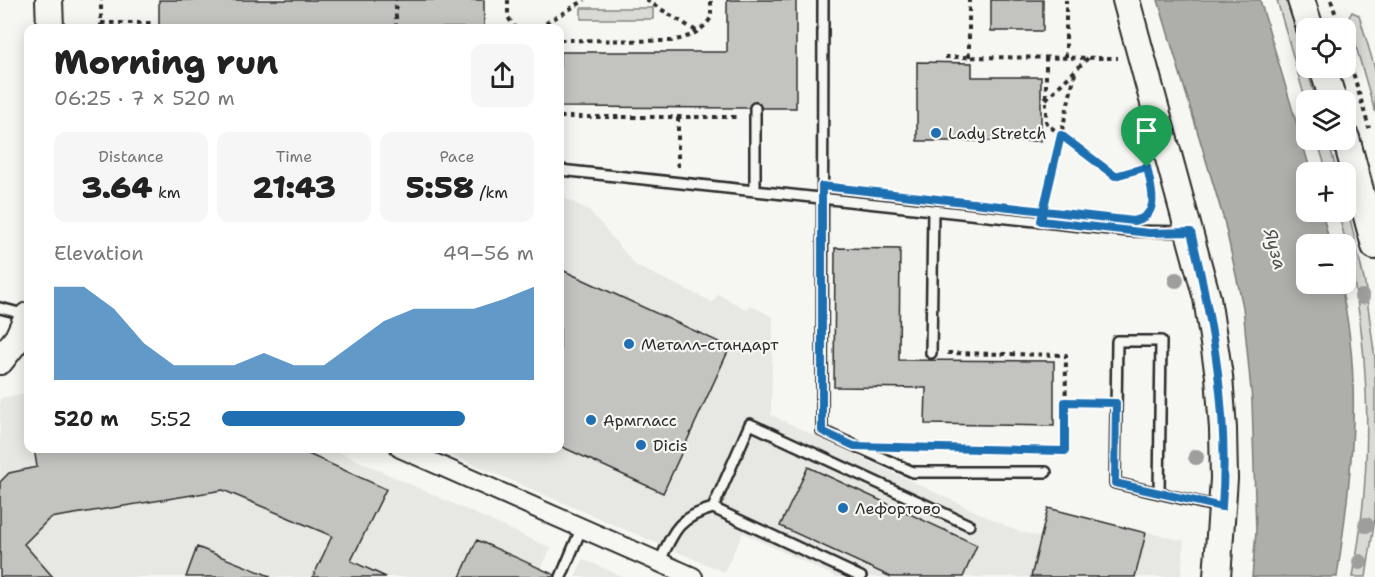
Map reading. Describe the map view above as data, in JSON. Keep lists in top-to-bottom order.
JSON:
{
  "water": ["Яуза"],
  "places": [
    "Lady Stretch",
    "Металл-стандарт",
    "Армгласс",
    "Dicis",
    "Лефортово"
  ],
  "page": {
    "map_buttons": ["+", "−"],
    "heading": ["Morning run", "06:25 · 7 × 520 m"],
    "stats": [
      ["Distance", "3.64 km"],
      ["Time", "21:43"],
      ["Pace", "5:58 /km"]
    ],
    "chart": ["Elevation", "49–56 m"],
    "list": [
      {
        "name": "520 m",
        "note": "5:52"
      }
    ]
  }
}
